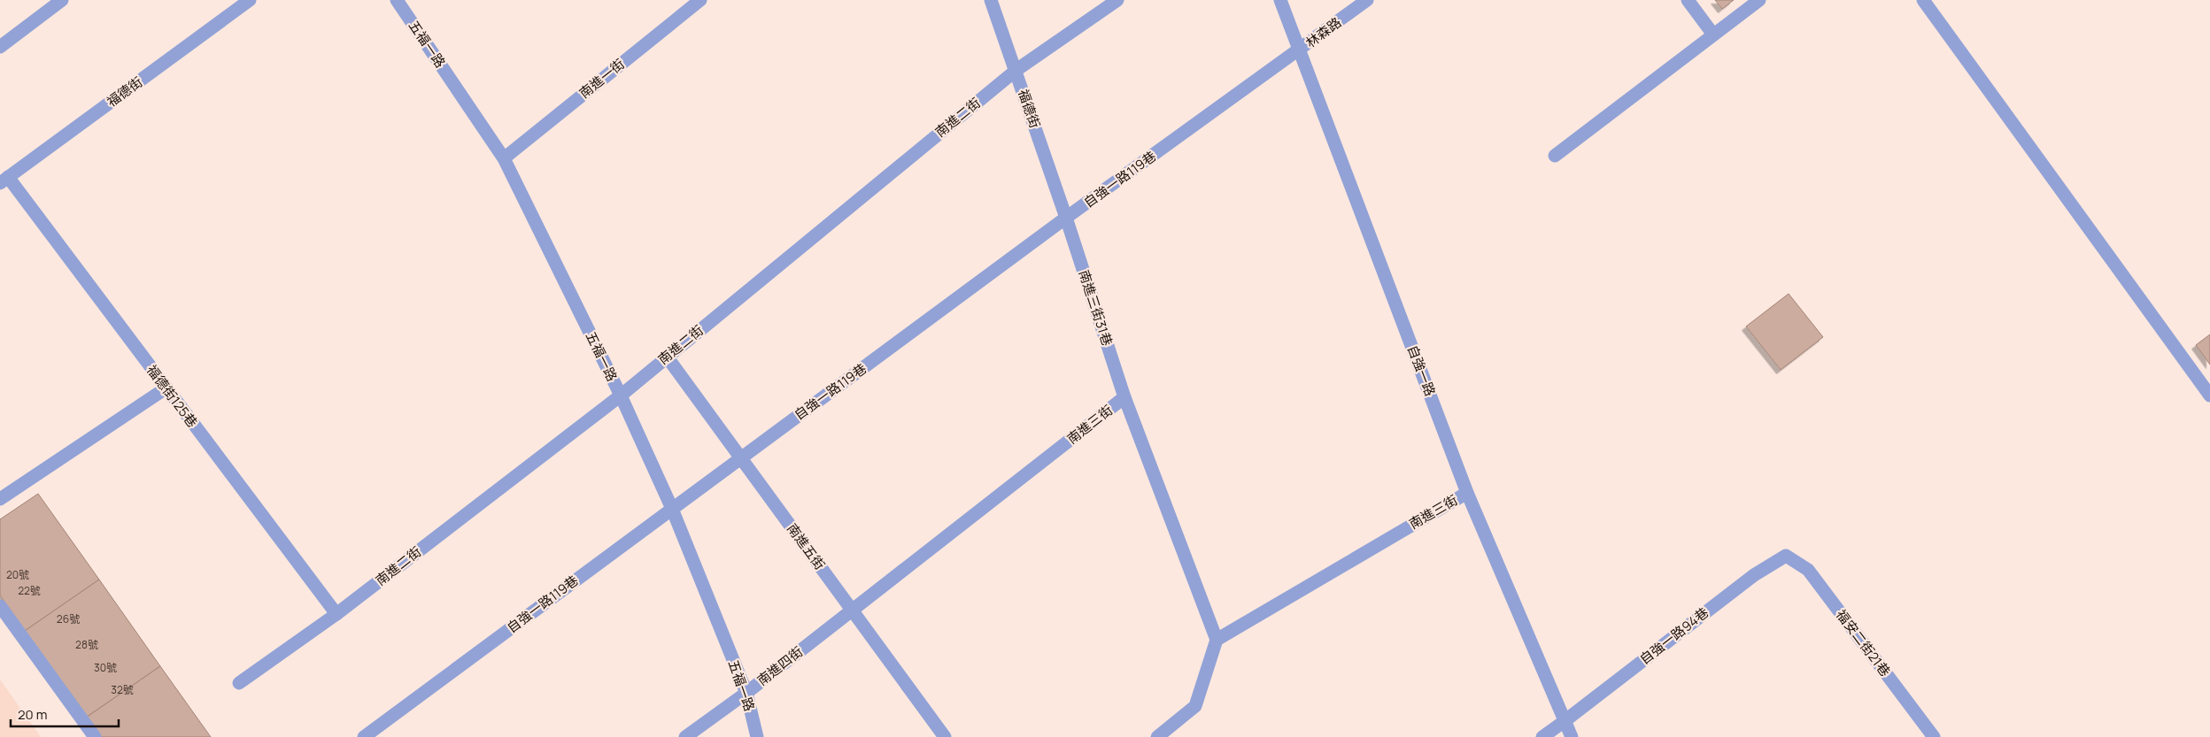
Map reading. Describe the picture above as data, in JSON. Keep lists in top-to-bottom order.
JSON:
{
  "streets": {
    "street": [
      "林森路",
      "五福一路",
      "南進一街",
      "福德街",
      "南進二街",
      "自強一路119巷",
      "南進三街31巷",
      "自強一路",
      "福德街125巷",
      "南進三街",
      "南進五街",
      "自強一路94巷",
      "福安二街21巷",
      "南進四街"
    ]
  },
  "crossings": [
    ["林森路", "自強一路119巷"],
    ["林森路", "自強一路"],
    ["五福一路", "南進一街"],
    ["五福一路", "南進二街"],
    ["五福一路", "自強一路119巷"],
    ["五福一路", "南進四街"],
    ["福德街", "南進二街"],
    ["福德街", "自強一路119巷"],
    ["福德街", "南進三街31巷"],
    ["福德街", "福德街125巷"],
    ["南進二街", "福德街125巷"],
    ["南進二街", "南進五街"],
    ["自強一路119巷", "南進三街31巷"],
    ["自強一路119巷", "自強一路"],
    ["自強一路119巷", "南進五街"],
    ["南進三街31巷", "南進三街"],
    ["自強一路", "南進三街"],
    ["自強一路", "自強一路94巷"],
    ["南進三街", "南進五街"],
    ["南進三街", "南進四街"],
    ["南進五街", "南進四街"],
    ["自強一路94巷", "福安二街21巷"]
  ],
  "house_numbers": [
    "20號",
    "22號",
    "26號",
    "28號",
    "30號",
    "32號"
  ],
  "scale_bar": "20 m"
}
